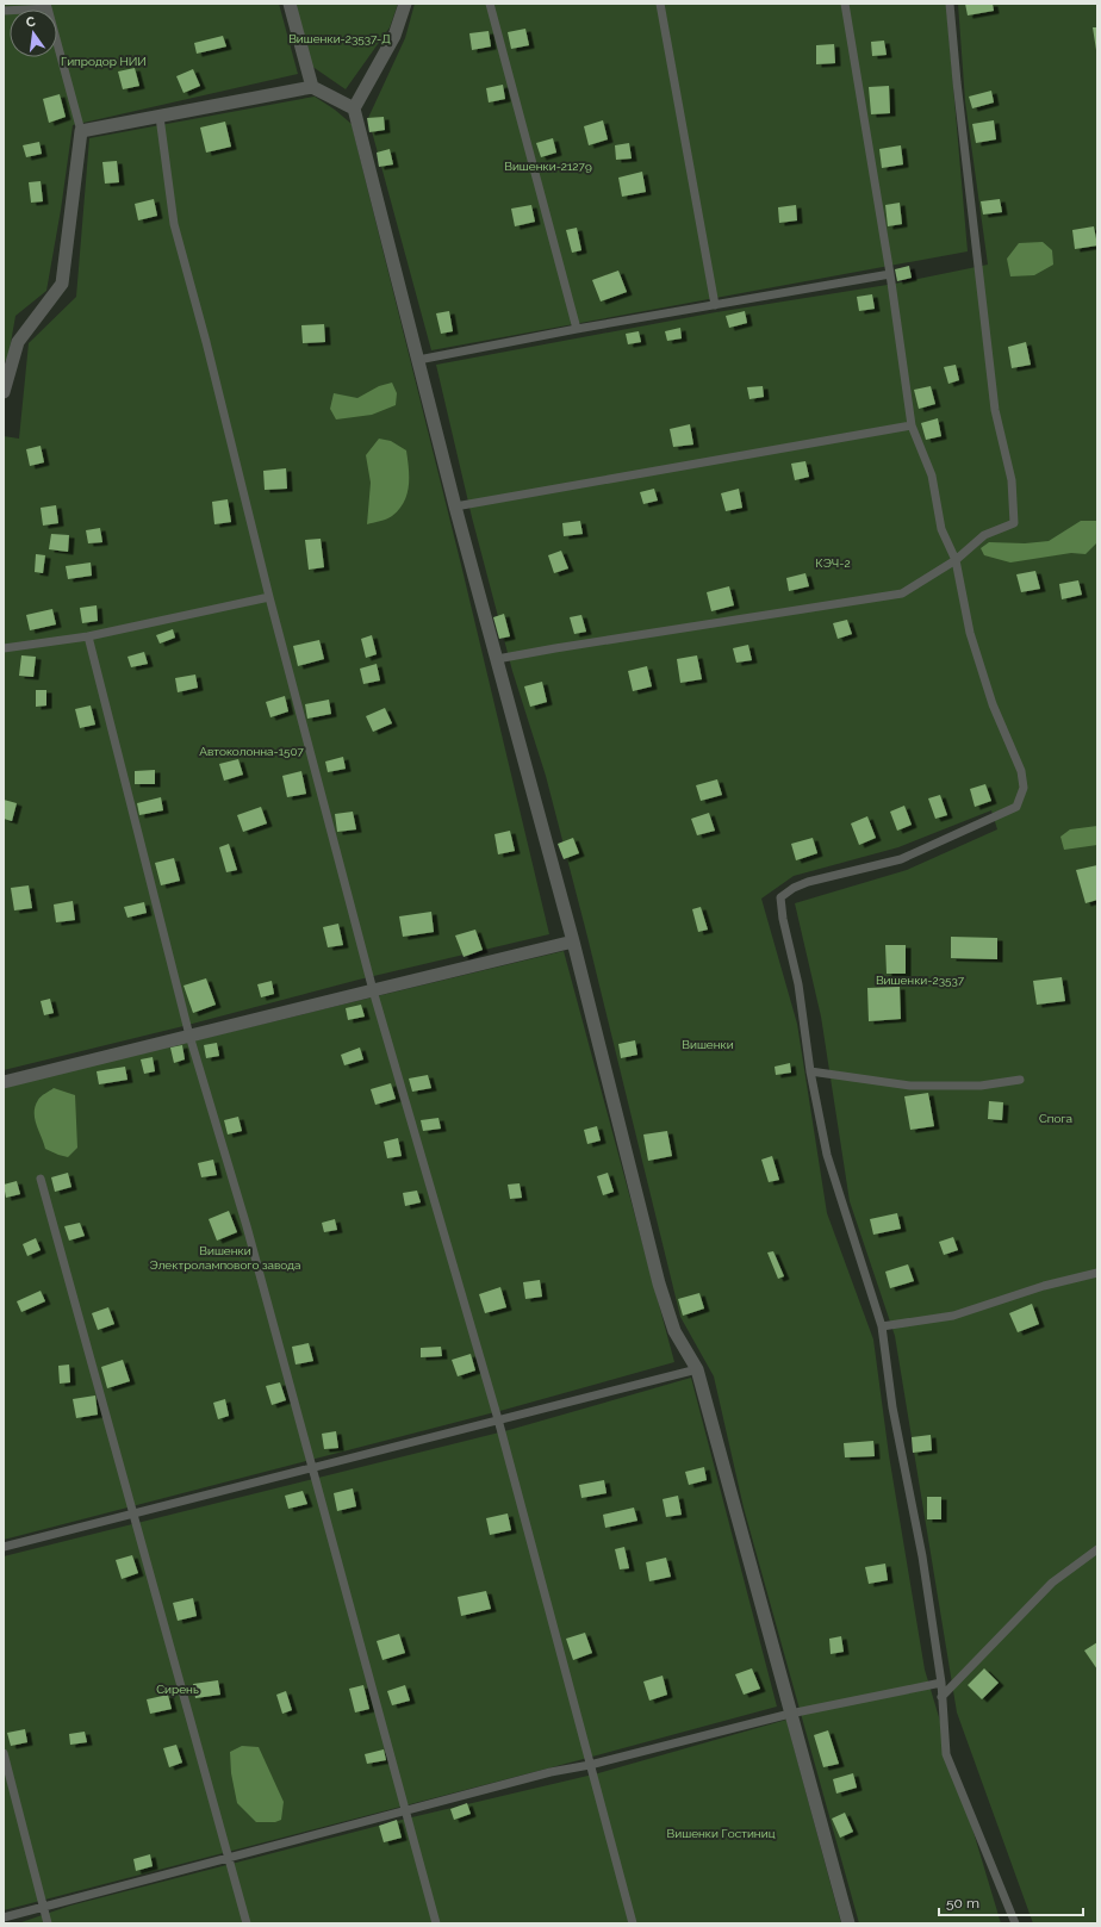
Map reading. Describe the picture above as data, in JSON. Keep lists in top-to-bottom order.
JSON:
{
  "parks": [
    "Вишенки-23537-Д",
    "Гипродор НИИ",
    "Вишенки-21279",
    "КЭЧ-2",
    "Автоколонна-1507",
    "Вишенки-23537",
    "Вишенки",
    "Спога",
    "Вишенки Электролампового завода",
    "Сирень",
    "Вишенки Гостиниц"
  ],
  "scale_bar": "50 m",
  "north": "top"
}
